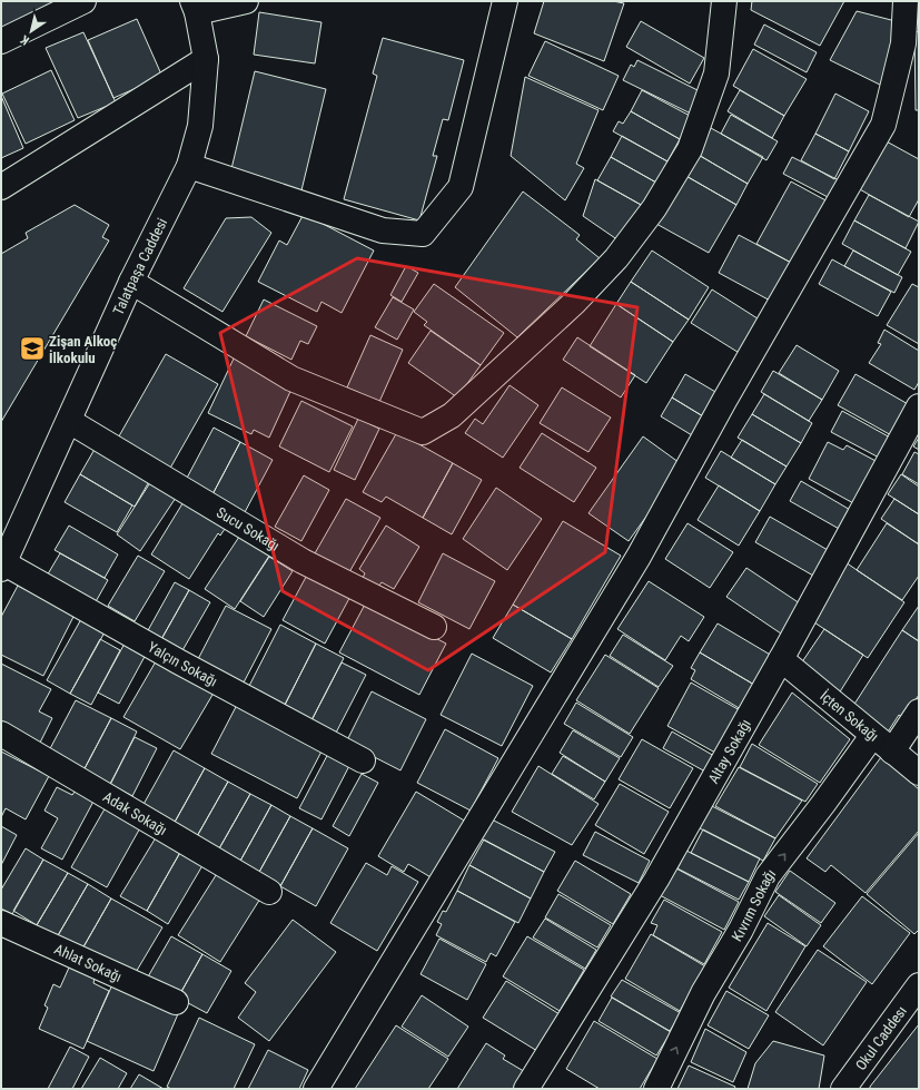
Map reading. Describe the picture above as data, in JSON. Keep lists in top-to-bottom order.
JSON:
{
  "streets": {
    "street": [
      "Talatpaşa Caddesi",
      "Sucu Sokağı",
      "Yalçın Sokağı",
      "İçten Sokağı",
      "Altay Sokağı",
      "Adak Sokağı",
      "Kıvrım Sokağı",
      "Ahlat Sokağı",
      "Okul Caddesı"
    ]
  },
  "crossings": [
    ["Talatpaşa Caddesi", "Sucu Sokağı"],
    ["Talatpaşa Caddesi", "Yalçın Sokağı"],
    ["İçten Sokağı", "Altay Sokağı"],
    ["İçten Sokağı", "Kıvrım Sokağı"]
  ],
  "one_way": ["Kıvrım Sokağı"],
  "places": {
    "school or university": ["Zişan Alkoç İlkokulu"]
  },
  "north": "bottom left"
}
